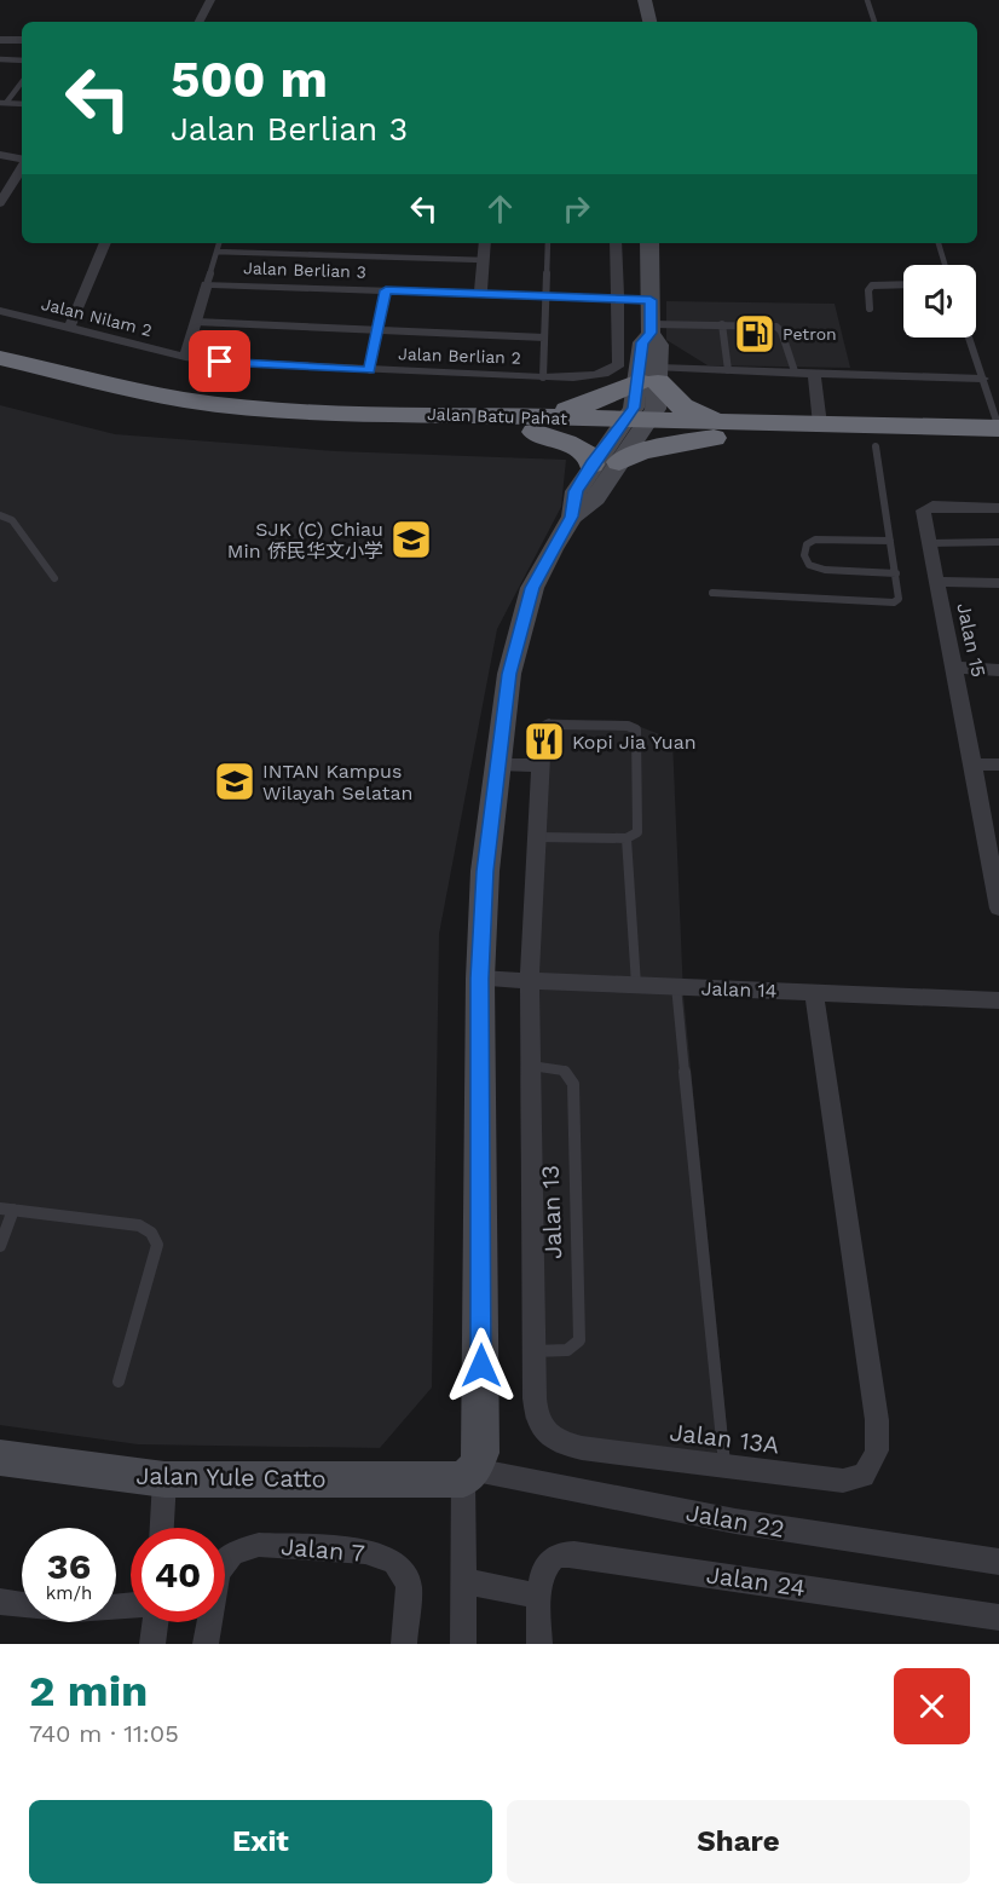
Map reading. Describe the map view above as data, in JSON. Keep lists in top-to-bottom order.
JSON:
{
  "streets": {
    "highway": ["Jalan Batu Pahat"],
    "street": [
      "Jalan Berlian 3",
      "Jalan Nilam 2",
      "Jalan Berlian 2",
      "Jalan 15",
      "Jalan 14",
      "Jalan 13A",
      "Jalan Yule Catto",
      "Jalan 22",
      "Jalan 7",
      "Jalan 24"
    ],
    "lane": ["Jalan 13"]
  },
  "crossings": [
    ["Jalan Berlian 3", "Jalan Berlian 2"],
    ["Jalan Nilam 2", "Jalan Berlian 2"],
    ["Jalan 14", "Jalan 13A"],
    ["Jalan 13", "Jalan 13A"],
    ["Jalan Yule Catto", "Jalan 22"]
  ],
  "places": {
    "fuel station": ["Petron"],
    "school or university": ["SJK (C) Chiau Min 侨民华文小学", "INTAN Kampus Wilayah Selatan"],
    "restaurant": ["Kopi Jia Yuan"]
  },
  "page": {
    "turn": ["500 m", "Jalan Berlian 3"],
    "speed": "36 km/h",
    "limit": "40",
    "heading": ["2 min", "740 m · 11:05"],
    "buttons": ["Exit", "Share"]
  }
}
